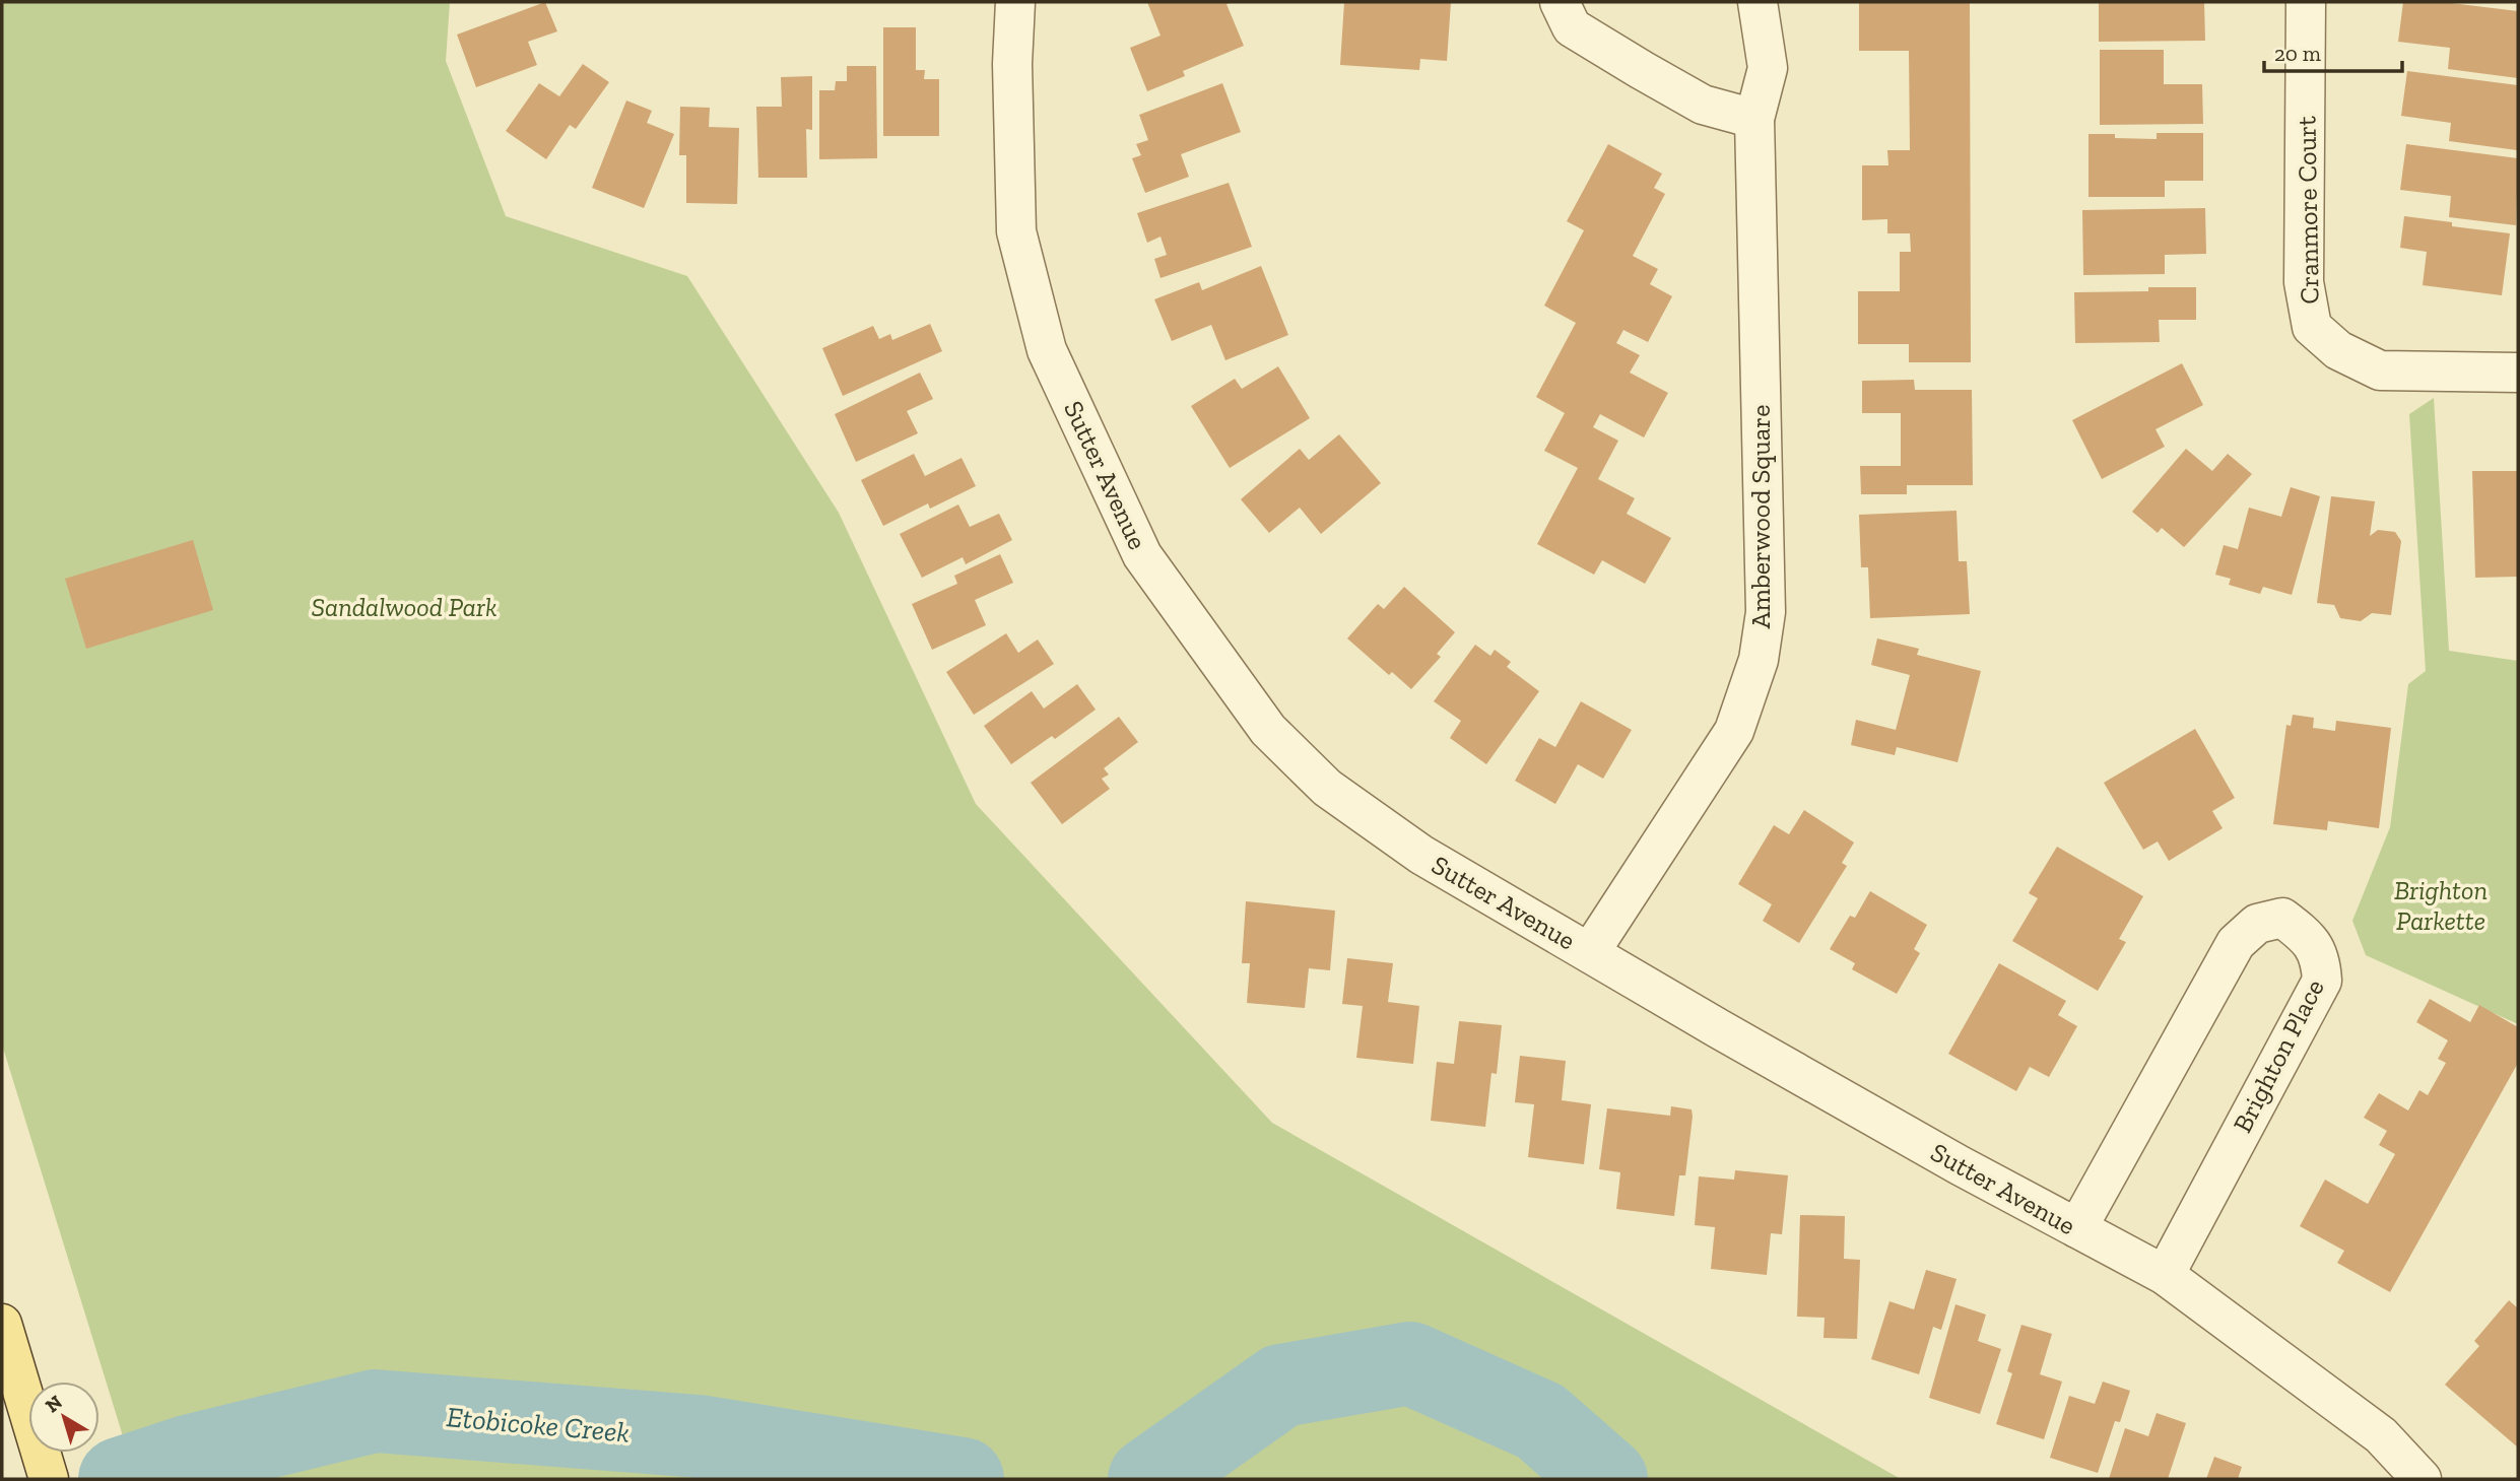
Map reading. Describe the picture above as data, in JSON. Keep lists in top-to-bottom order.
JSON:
{
  "streets": {
    "street": [
      "Cranmore Court",
      "Sutter Avenue",
      "Amberwood Square",
      "Brighton Place"
    ]
  },
  "crossings": [
    ["Sutter Avenue", "Amberwood Square"],
    ["Sutter Avenue", "Brighton Place"]
  ],
  "water": ["Etobicoke Creek"],
  "parks": ["Sandalwood Park", "Brighton Parkette"],
  "scale_bar": "20 m",
  "north": "top left"
}
